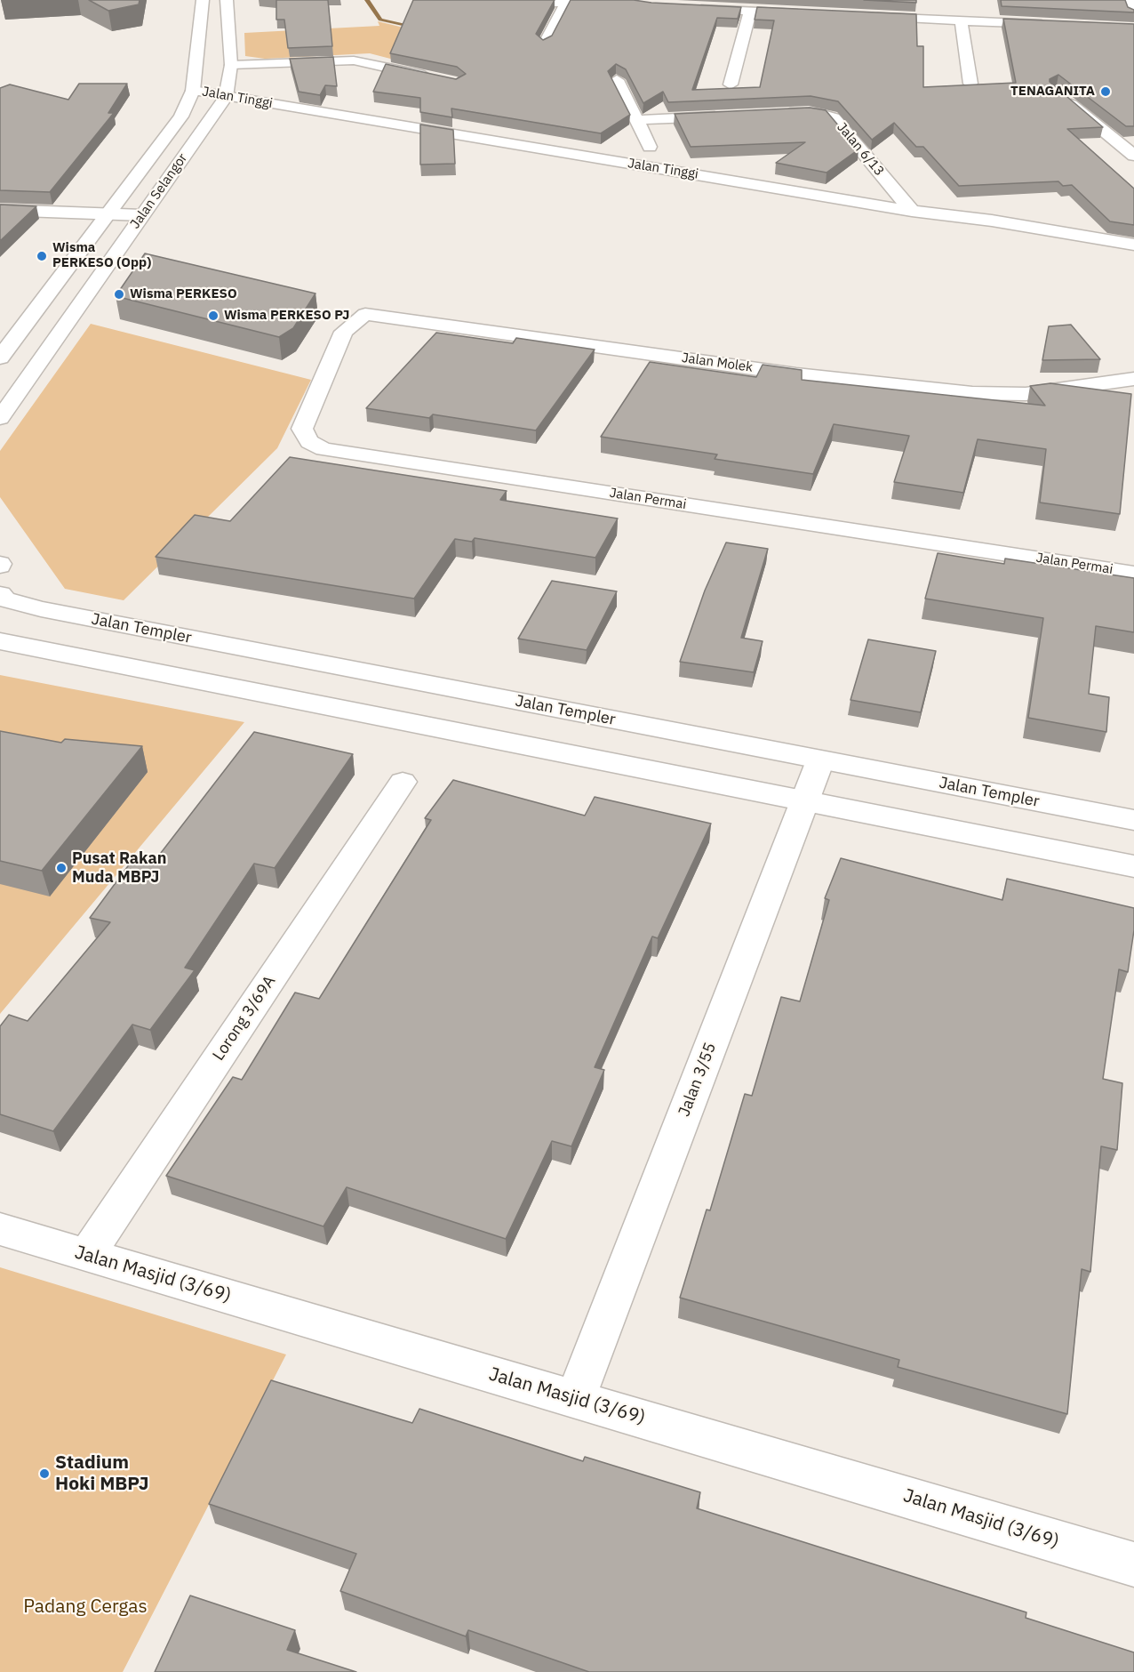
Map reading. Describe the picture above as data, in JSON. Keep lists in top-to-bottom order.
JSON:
{
  "streets": {
    "street": [
      "Jalan Tinggi",
      "Jalan 6/13",
      "Jalan Selangor",
      "Jalan Molek",
      "Jalan Permai",
      "Jalan Templer",
      "Lorong 3/69A",
      "Jalan 3/55",
      "Jalan Masjid (3/69)"
    ]
  },
  "crossings": [
    ["Jalan Tinggi", "Jalan 6/13"],
    ["Jalan Tinggi", "Jalan Selangor"],
    ["Jalan Molek", "Jalan Permai"],
    ["Jalan Templer", "Jalan 3/55"],
    ["Lorong 3/69A", "Jalan Masjid (3/69)"],
    ["Jalan 3/55", "Jalan Masjid (3/69)"]
  ],
  "parks": ["Padang Cergas"],
  "places": [
    "TENAGANITA",
    "Wisma PERKESO (Opp)",
    "Wisma PERKESO",
    "Wisma PERKESO PJ",
    "Pusat Rakan Muda MBPJ",
    "Stadium Hoki MBPJ"
  ]
}
